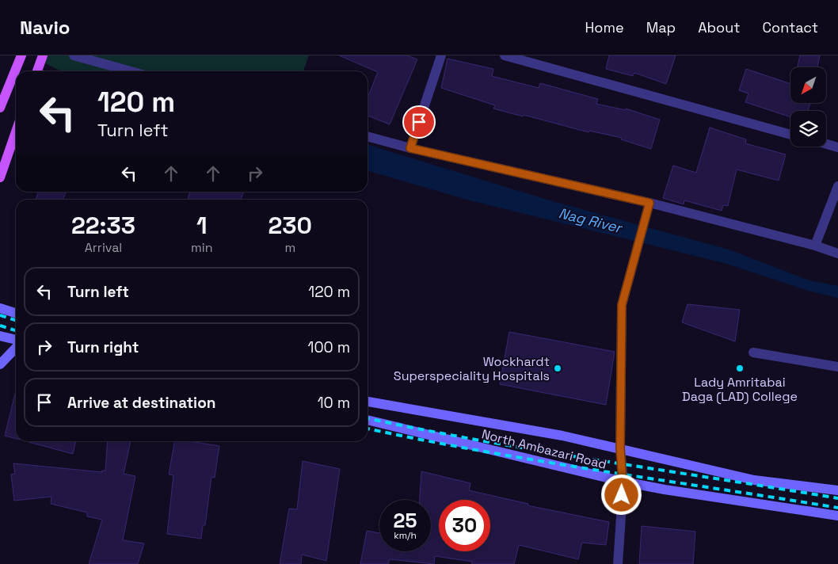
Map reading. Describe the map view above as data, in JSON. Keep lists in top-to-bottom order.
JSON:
{
  "streets": {
    "main road": ["North Ambazari Road"]
  },
  "water": ["Nag River"],
  "places": ["Wockhardt Superspeciality Hospitals", "Lady Amritabai Daga (LAD) College"],
  "north": "bottom left",
  "page": {
    "header": "Navio",
    "nav": [
      "Home",
      "Map",
      "About",
      "Contact"
    ],
    "turn": ["120 m", "Turn left"],
    "eta": [
      "22:33",
      "Arrival",
      "1",
      "min",
      "230",
      "m"
    ],
    "list": [
      {
        "name": "Turn left",
        "value": "120 m"
      },
      {
        "name": "Turn right",
        "value": "100 m"
      },
      {
        "name": "Arrive at destination",
        "value": "10 m"
      }
    ],
    "speed": "25 km/h",
    "limit": "30"
  }
}
